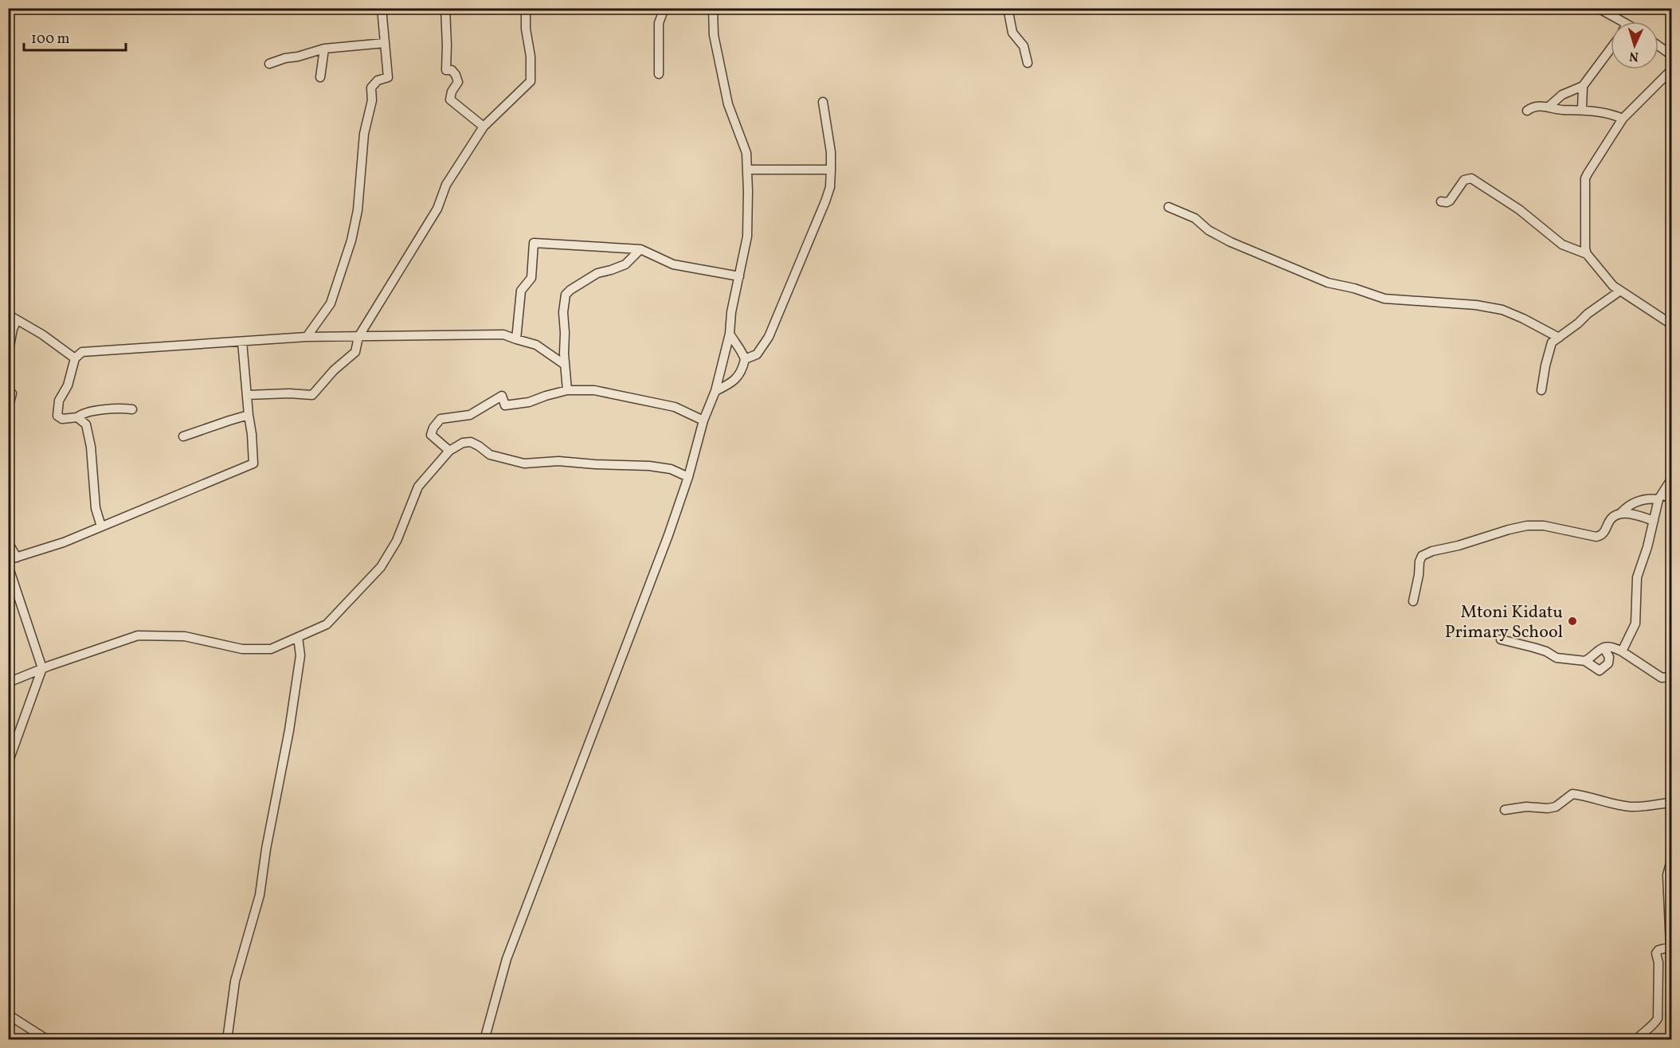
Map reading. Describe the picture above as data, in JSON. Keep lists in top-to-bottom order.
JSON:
{
  "places": ["Mtoni Kidatu Primary School"],
  "scale_bar": "100 m",
  "north": "bottom"
}
